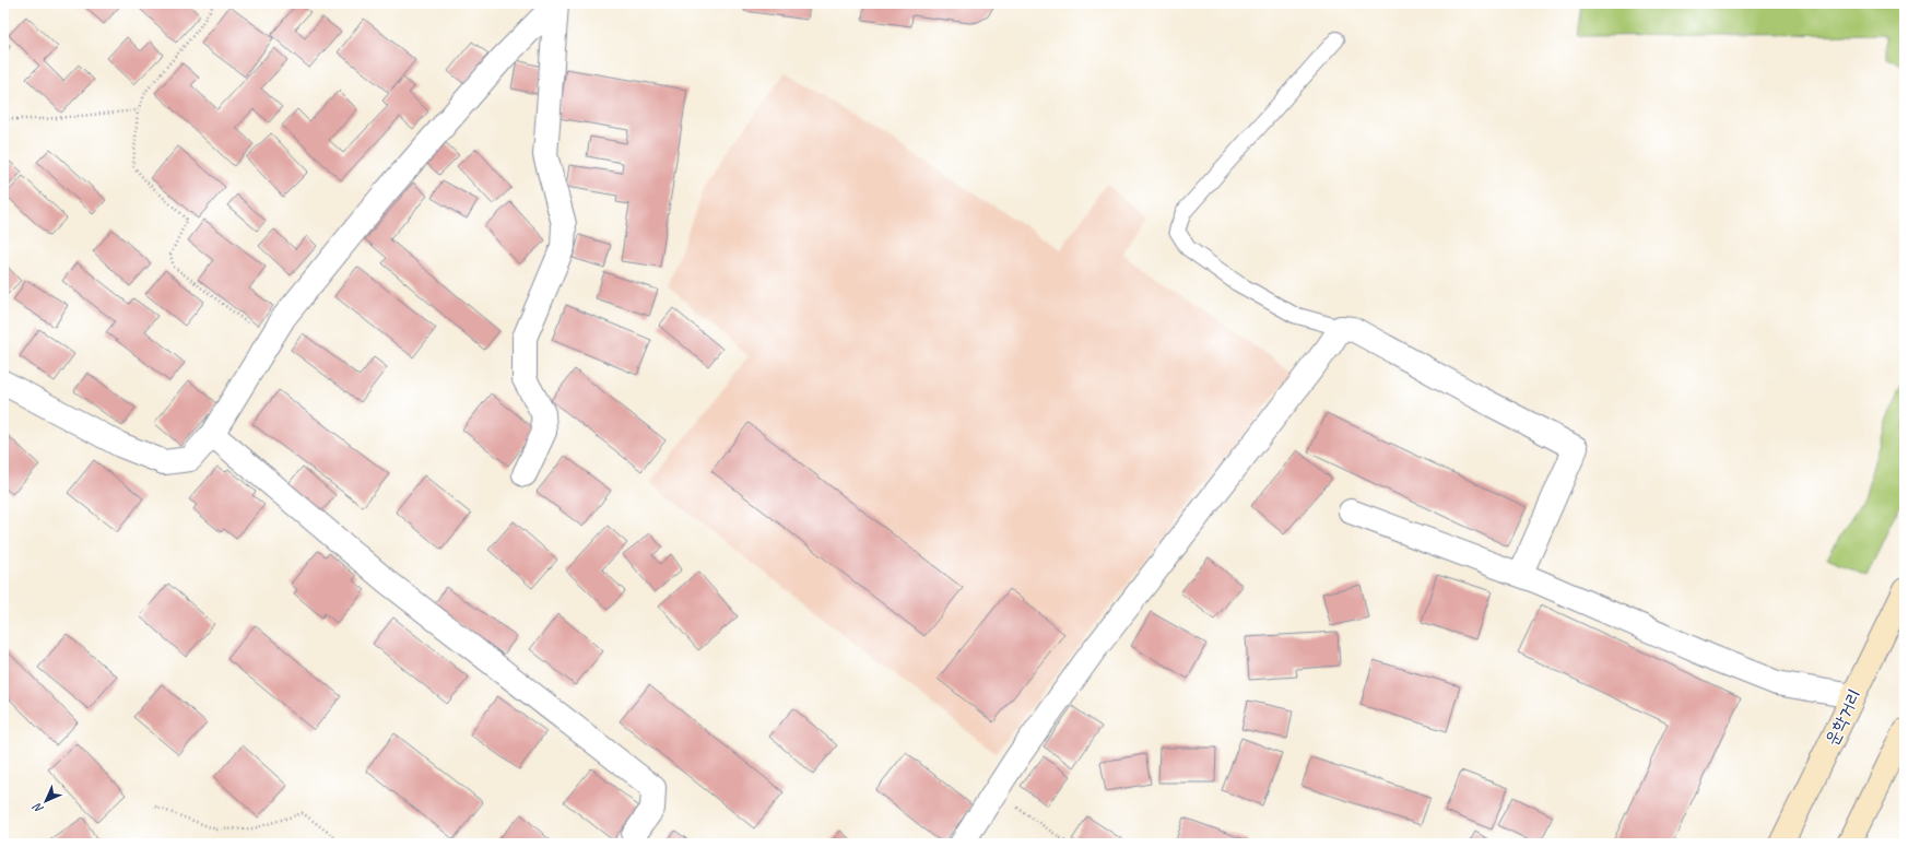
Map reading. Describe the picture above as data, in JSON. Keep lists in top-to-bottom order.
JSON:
{
  "streets": {
    "main road": ["운학거리"]
  },
  "north": "bottom left"
}
